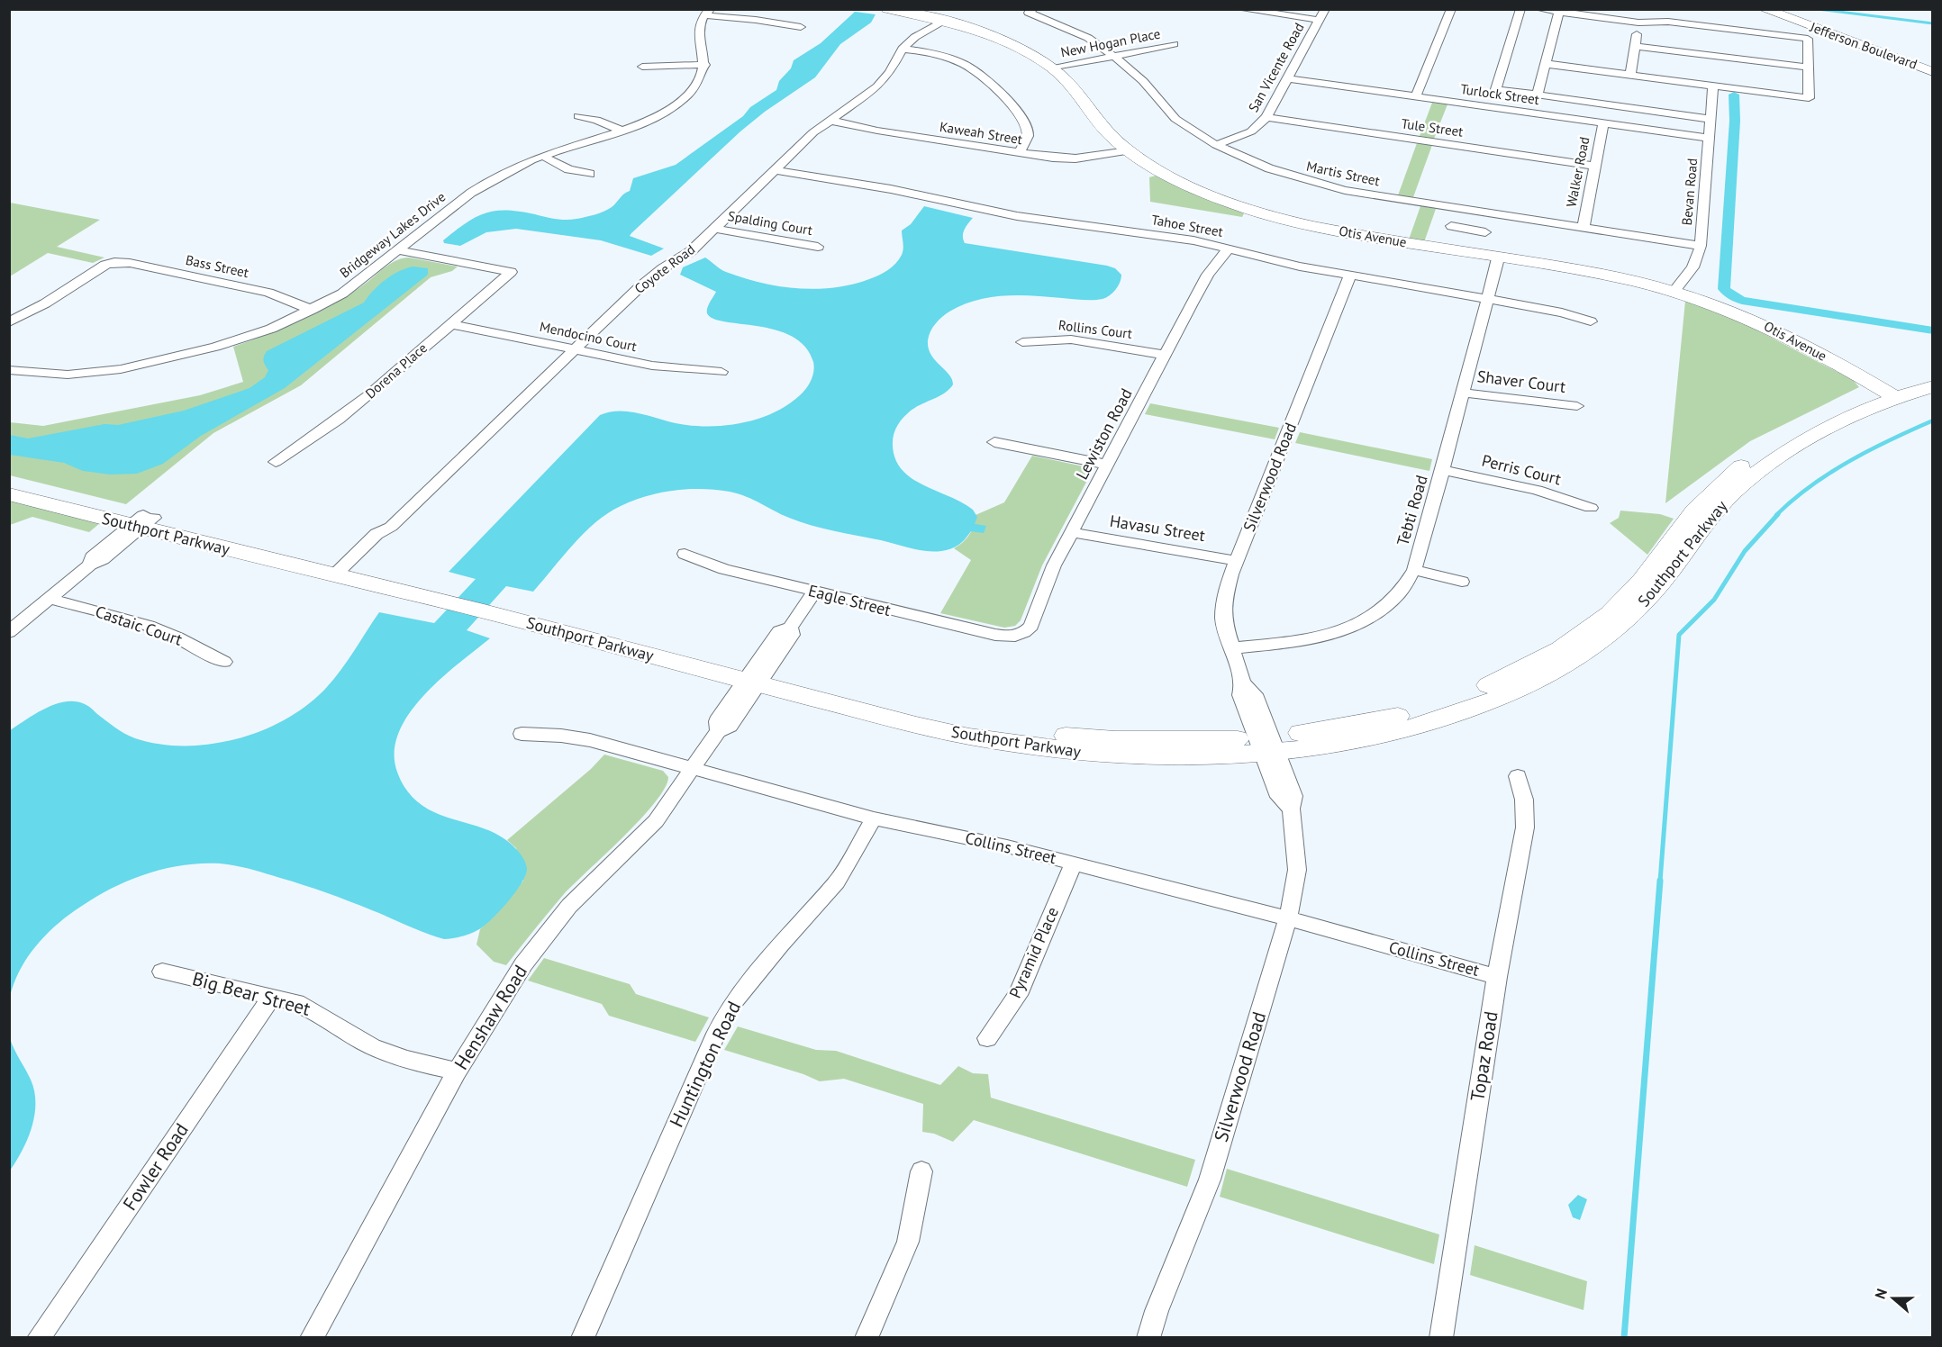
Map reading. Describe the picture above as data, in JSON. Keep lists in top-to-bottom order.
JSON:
{
  "streets": {
    "street": [
      "New Hogan Place",
      "Jefferson Boulevard",
      "San Vicente Road",
      "Turlock Street",
      "Tule Street",
      "Kaweah Street",
      "Walker Road",
      "Martis Street",
      "Bevan Road",
      "Spalding Court",
      "Tahoe Street",
      "Bridgeway Lakes Drive",
      "Otis Avenue",
      "Bass Street",
      "Coyote Road",
      "Rollins Court",
      "Mendocino Court",
      "Dorena Place",
      "Shaver Court",
      "Lewiston Road",
      "Perris Court",
      "Silverwood Road",
      "Tebti Road",
      "Havasu Street",
      "Southport Parkway",
      "Eagle Street",
      "Castaic Court",
      "Collins Street",
      "Pyramid Place",
      "Big Bear Street",
      "Henshaw Road",
      "Topaz Road",
      "Huntington Road",
      "Fowler Road"
    ]
  },
  "crossings": [
    ["New Hogan Place", "Martis Street"],
    ["New Hogan Place", "Otis Avenue"],
    ["San Vicente Road", "Turlock Street"],
    ["San Vicente Road", "Tule Street"],
    ["San Vicente Road", "Martis Street"],
    ["Turlock Street", "Walker Road"],
    ["Turlock Street", "Bevan Road"],
    ["Tule Street", "Walker Road"],
    ["Kaweah Street", "Otis Avenue"],
    ["Kaweah Street", "Coyote Road"],
    ["Walker Road", "Martis Street"],
    ["Martis Street", "Bevan Road"],
    ["Bevan Road", "Otis Avenue"],
    ["Spalding Court", "Coyote Road"],
    ["Tahoe Street", "Coyote Road"],
    ["Tahoe Street", "Lewiston Road"],
    ["Tahoe Street", "Silverwood Road"],
    ["Tahoe Street", "Tebti Road"],
    ["Bridgeway Lakes Drive", "Bass Street"],
    ["Bridgeway Lakes Drive", "Dorena Place"],
    ["Otis Avenue", "Coyote Road"],
    ["Otis Avenue", "Tebti Road"],
    ["Otis Avenue", "Southport Parkway"],
    ["Coyote Road", "Mendocino Court"],
    ["Coyote Road", "Southport Parkway"],
    ["Rollins Court", "Lewiston Road"],
    ["Mendocino Court", "Dorena Place"],
    ["Shaver Court", "Tebti Road"],
    ["Lewiston Road", "Havasu Street"],
    ["Lewiston Road", "Eagle Street"],
    ["Perris Court", "Tebti Road"],
    ["Silverwood Road", "Tebti Road"],
    ["Silverwood Road", "Havasu Street"],
    ["Silverwood Road", "Southport Parkway"],
    ["Silverwood Road", "Collins Street"],
    ["Southport Parkway", "Henshaw Road"],
    ["Eagle Street", "Henshaw Road"],
    ["Collins Street", "Pyramid Place"],
    ["Collins Street", "Henshaw Road"],
    ["Collins Street", "Topaz Road"],
    ["Collins Street", "Huntington Road"],
    ["Big Bear Street", "Henshaw Road"],
    ["Big Bear Street", "Fowler Road"]
  ],
  "north": "left"
}
